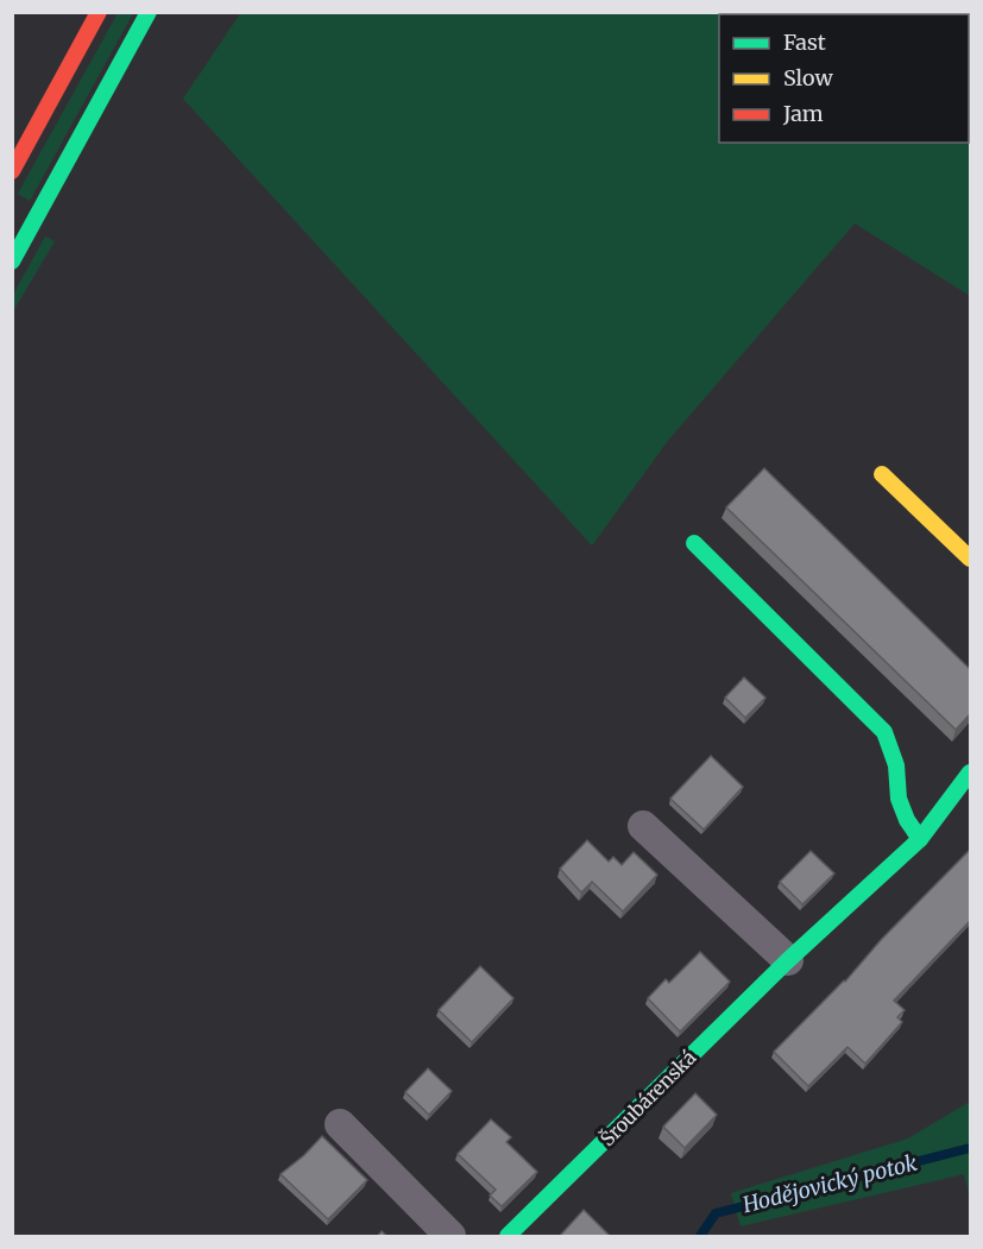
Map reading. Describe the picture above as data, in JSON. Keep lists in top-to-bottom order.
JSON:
{
  "streets": {
    "street": ["Šroubárenská"]
  },
  "water": ["Hodějovický potok"],
  "legend": ["Fast", "Slow", "Jam"]
}
